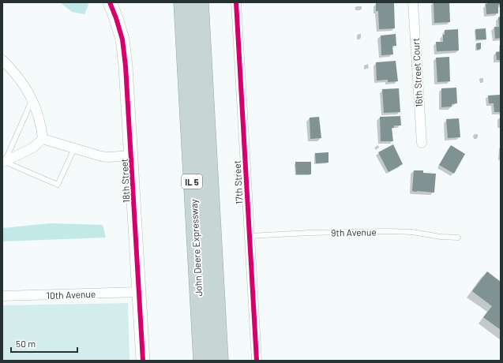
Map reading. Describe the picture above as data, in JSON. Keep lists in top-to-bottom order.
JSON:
{
  "streets": {
    "highway": ["IL 5", "John Deere Expressway"],
    "street": [
      "16th Street Court",
      "18th Street",
      "17th Street",
      "10th Avenue"
    ],
    "lane": ["9th Avenue"]
  },
  "crossings": [
    ["18th Street", "10th Avenue"],
    ["17th Street", "9th Avenue"]
  ],
  "scale_bar": "50 m"
}
